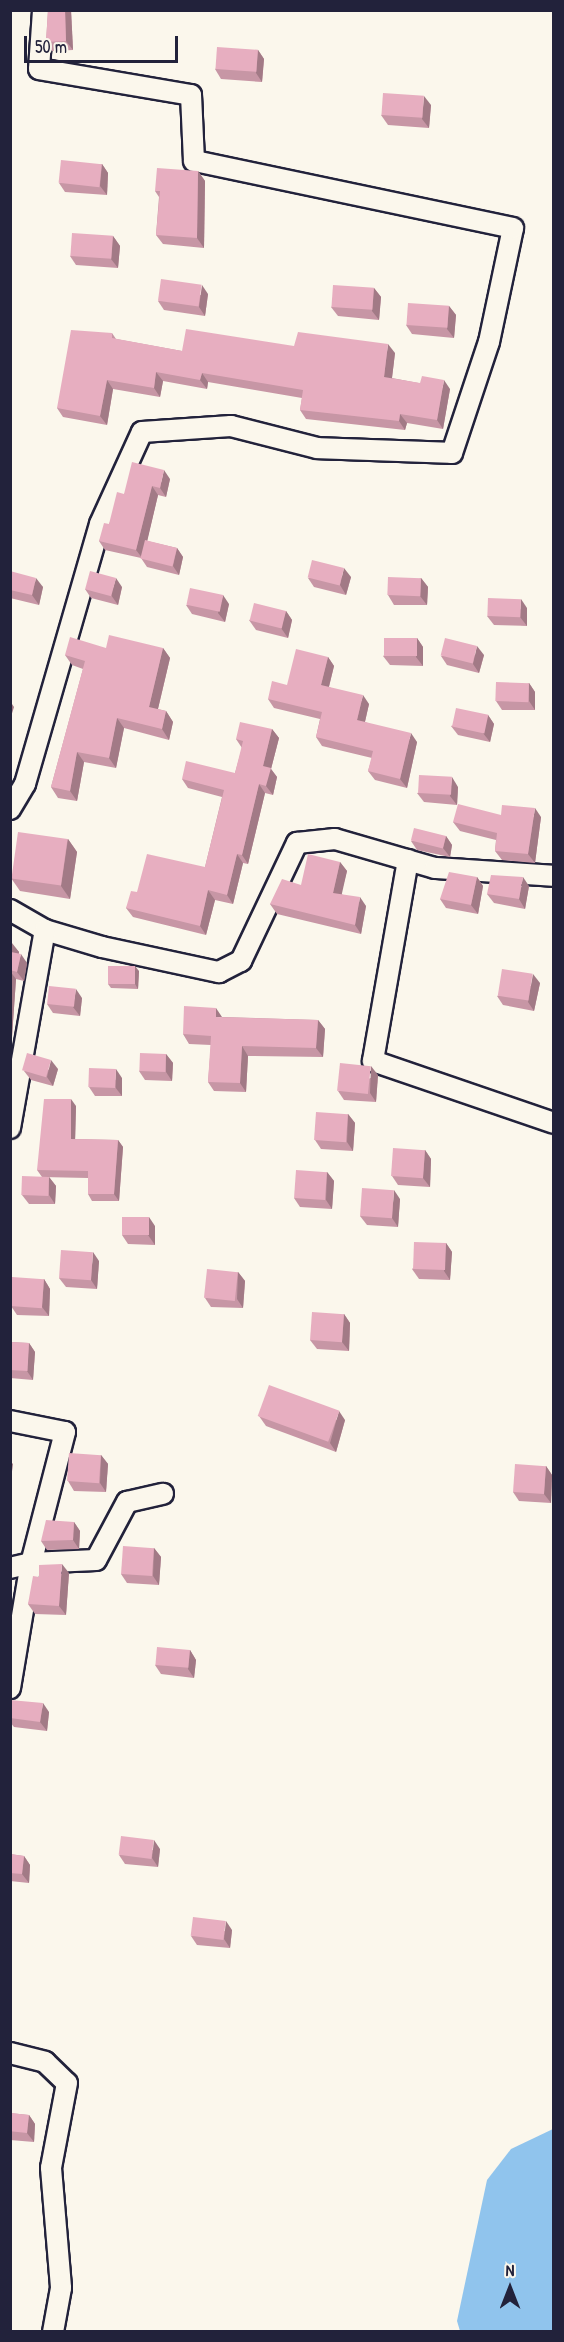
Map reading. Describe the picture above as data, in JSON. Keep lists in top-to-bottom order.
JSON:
{
  "scale_bar": "50 m",
  "north": "top"
}
